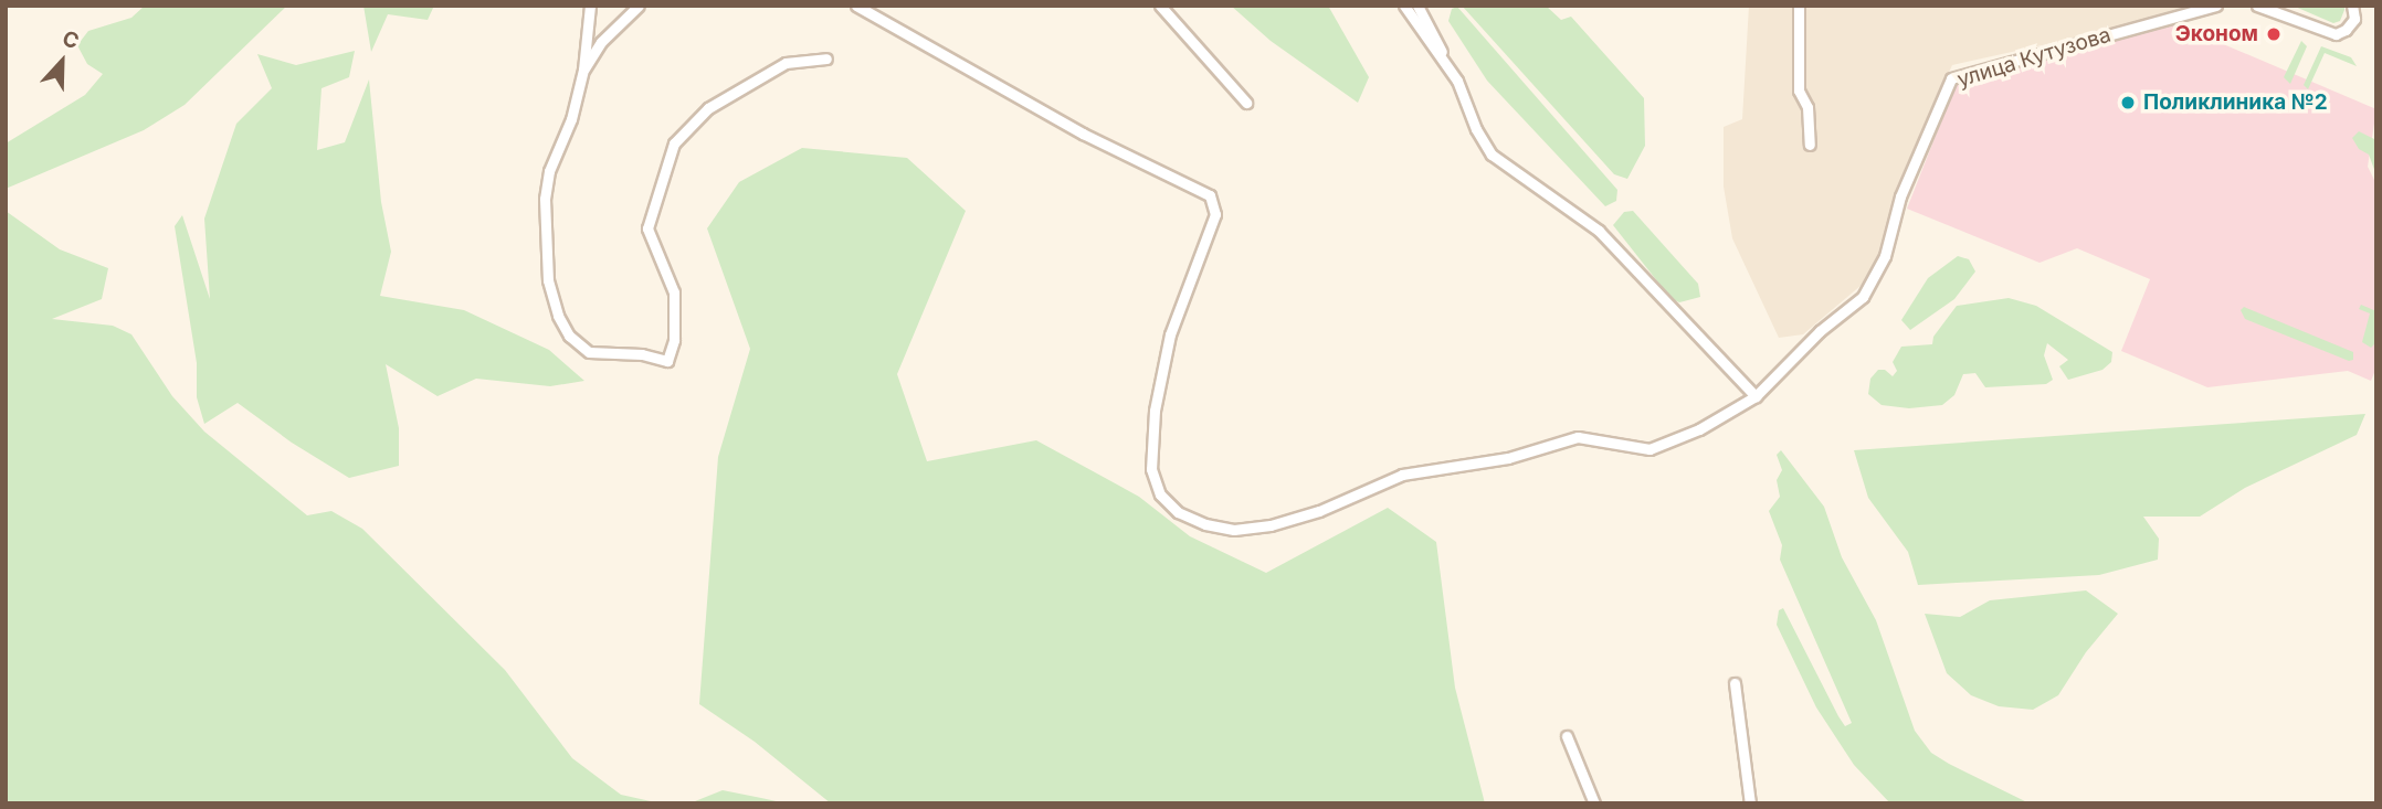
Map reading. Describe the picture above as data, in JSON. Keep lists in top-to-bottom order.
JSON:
{
  "streets": {
    "street": ["улица Кутузова"]
  },
  "places": ["Эконом", "Поликлиника №2"],
  "north": "top"
}
